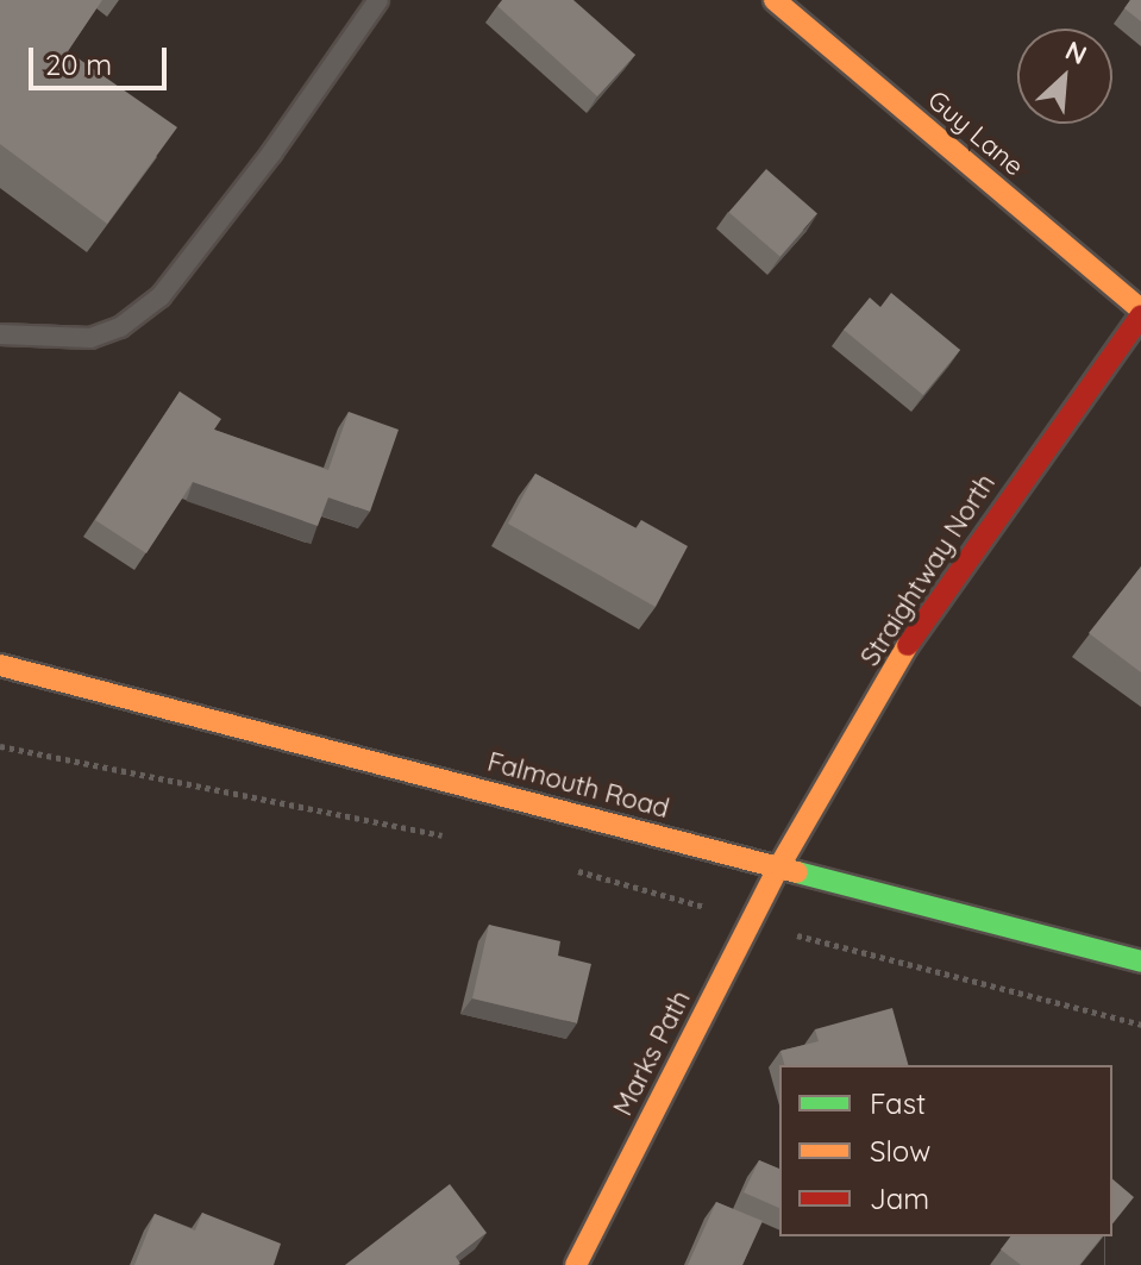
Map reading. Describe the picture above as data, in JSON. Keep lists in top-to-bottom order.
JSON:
{
  "streets": {
    "street": [
      "Guy Lane",
      "Straightway North",
      "Falmouth Road",
      "Marks Path"
    ]
  },
  "crossings": [
    ["Guy Lane", "Straightway North"],
    ["Straightway North", "Falmouth Road"],
    ["Straightway North", "Marks Path"],
    ["Falmouth Road", "Marks Path"]
  ],
  "legend": ["Fast", "Slow", "Jam"],
  "scale_bar": "20 m",
  "north": "top right"
}
